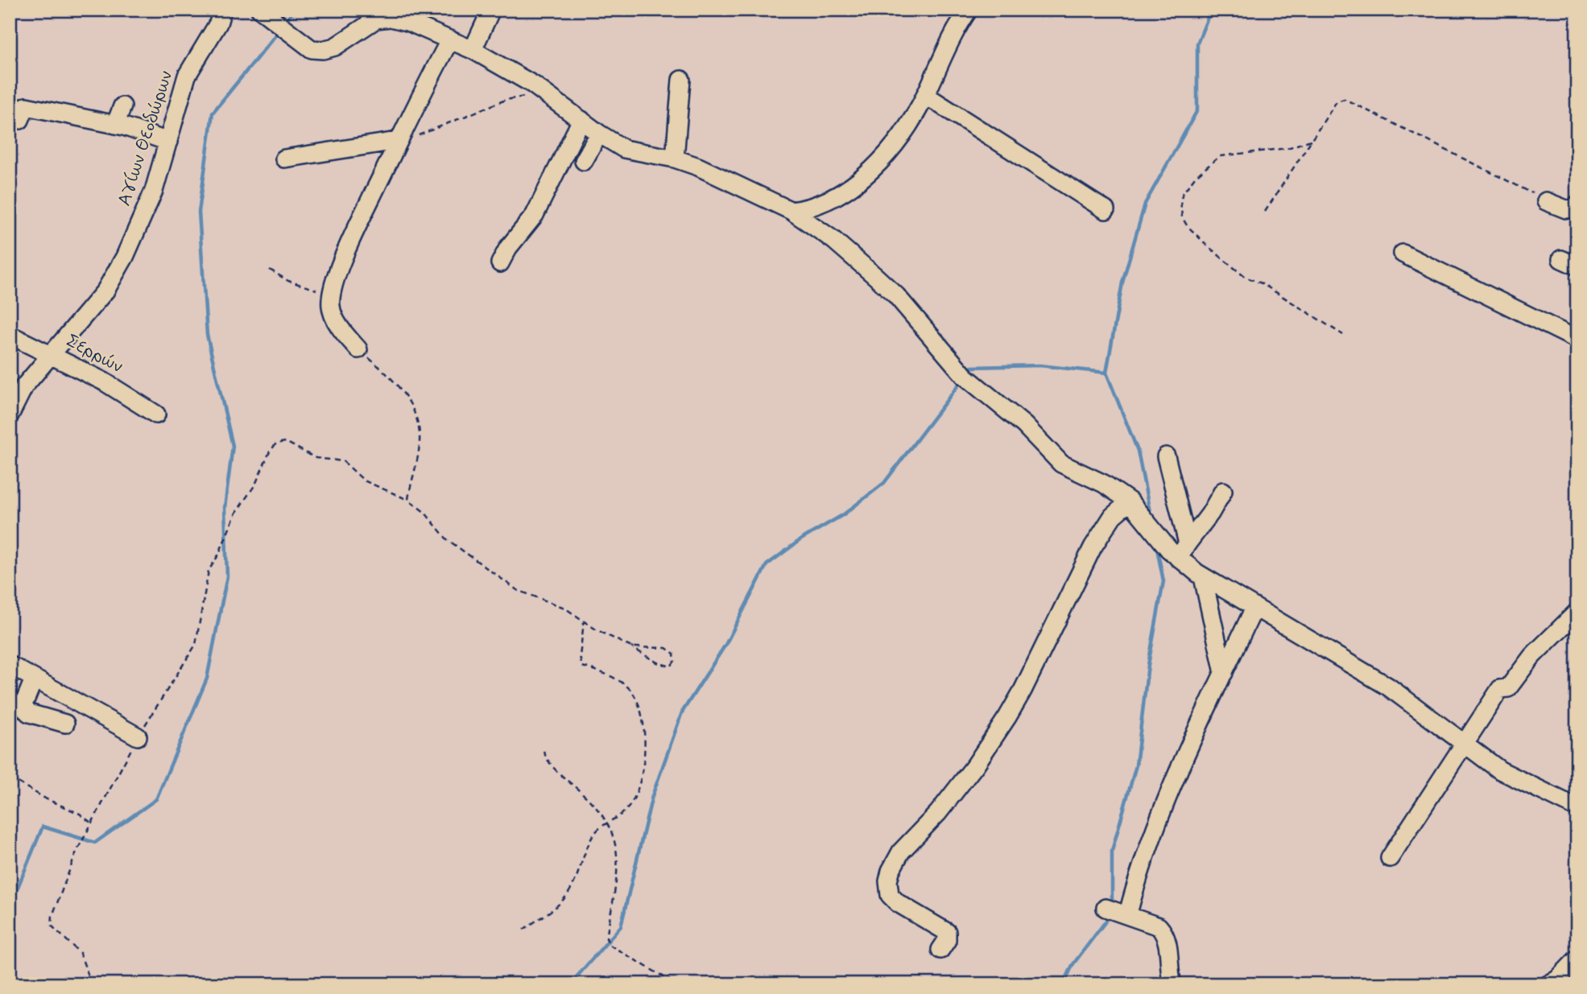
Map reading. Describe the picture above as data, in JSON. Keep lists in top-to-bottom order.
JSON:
{
  "streets": {
    "street": ["Αγίων Θεοδώρων", "Σερρών"]
  },
  "crossings": [
    ["Αγίων Θεοδώρων", "Σερρών"]
  ]
}
